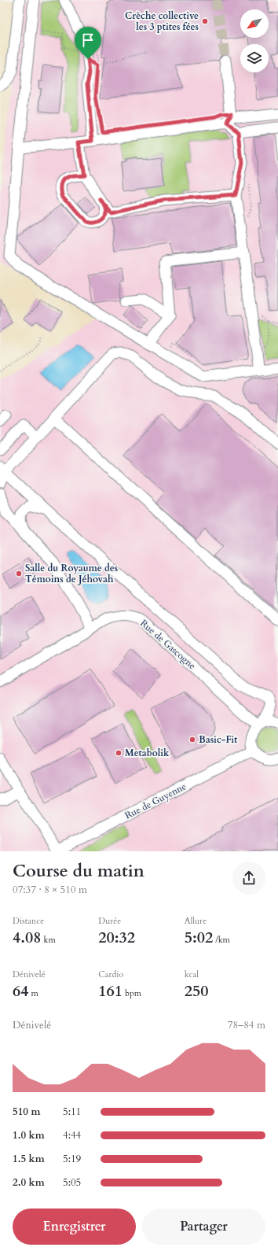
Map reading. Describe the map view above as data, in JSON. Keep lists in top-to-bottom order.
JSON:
{
  "streets": {
    "street": ["Rue de Gascogne", "Rue de Guyenne"]
  },
  "places": [
    "Crèche collective les 3 ptites fées",
    "Salle du Royaume des Témoins de Jéhovah",
    "Basic-Fit",
    "Metabolik"
  ],
  "north": "bottom left",
  "page": {
    "heading": ["Course du matin", "07:37 · 8 × 510 m"],
    "stats": [
      ["Distance", "4.08 km"],
      ["Durée", "20:32"],
      ["Allure", "5:02 /km"],
      ["Dénivelé", "64 m"],
      ["Cardio", "161 bpm"],
      ["kcal", "250"]
    ],
    "chart": ["Dénivelé", "78–84 m"],
    "list": [
      {
        "name": "510 m",
        "note": "5:11"
      },
      {
        "name": "1.0 km",
        "note": "4:44"
      },
      {
        "name": "1.5 km",
        "note": "5:19"
      },
      {
        "name": "2.0 km",
        "note": "5:05"
      }
    ],
    "buttons": ["Enregistrer", "Partager"]
  }
}
